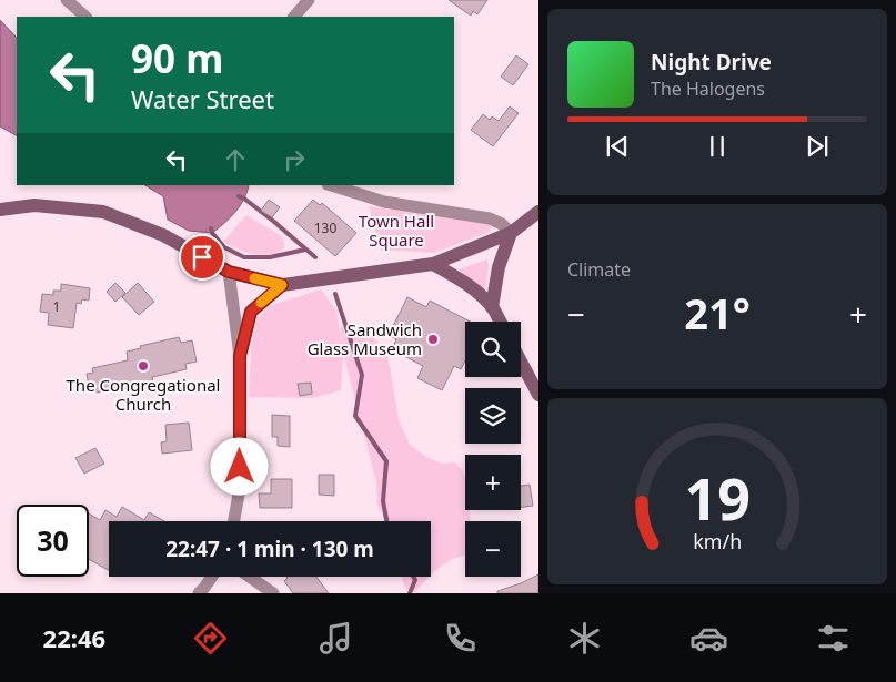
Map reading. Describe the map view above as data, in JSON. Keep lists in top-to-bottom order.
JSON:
{
  "parks": ["Town Hall Square"],
  "places": ["Sandwich Glass Museum", "The Congregational Church"],
  "house_numbers": ["130", "1"],
  "page": {
    "turn": ["90 m", "Water Street"],
    "song": ["Night Drive", "The Halogens"],
    "tile": "Climate",
    "heat": ["−", "21°", "+"],
    "map_buttons": ["+", "−"],
    "limit": "30",
    "trip": "22:47 · 1 min · 130 m",
    "tabs": "22:46",
    "gauge": ["19", "km/h"]
  }
}
